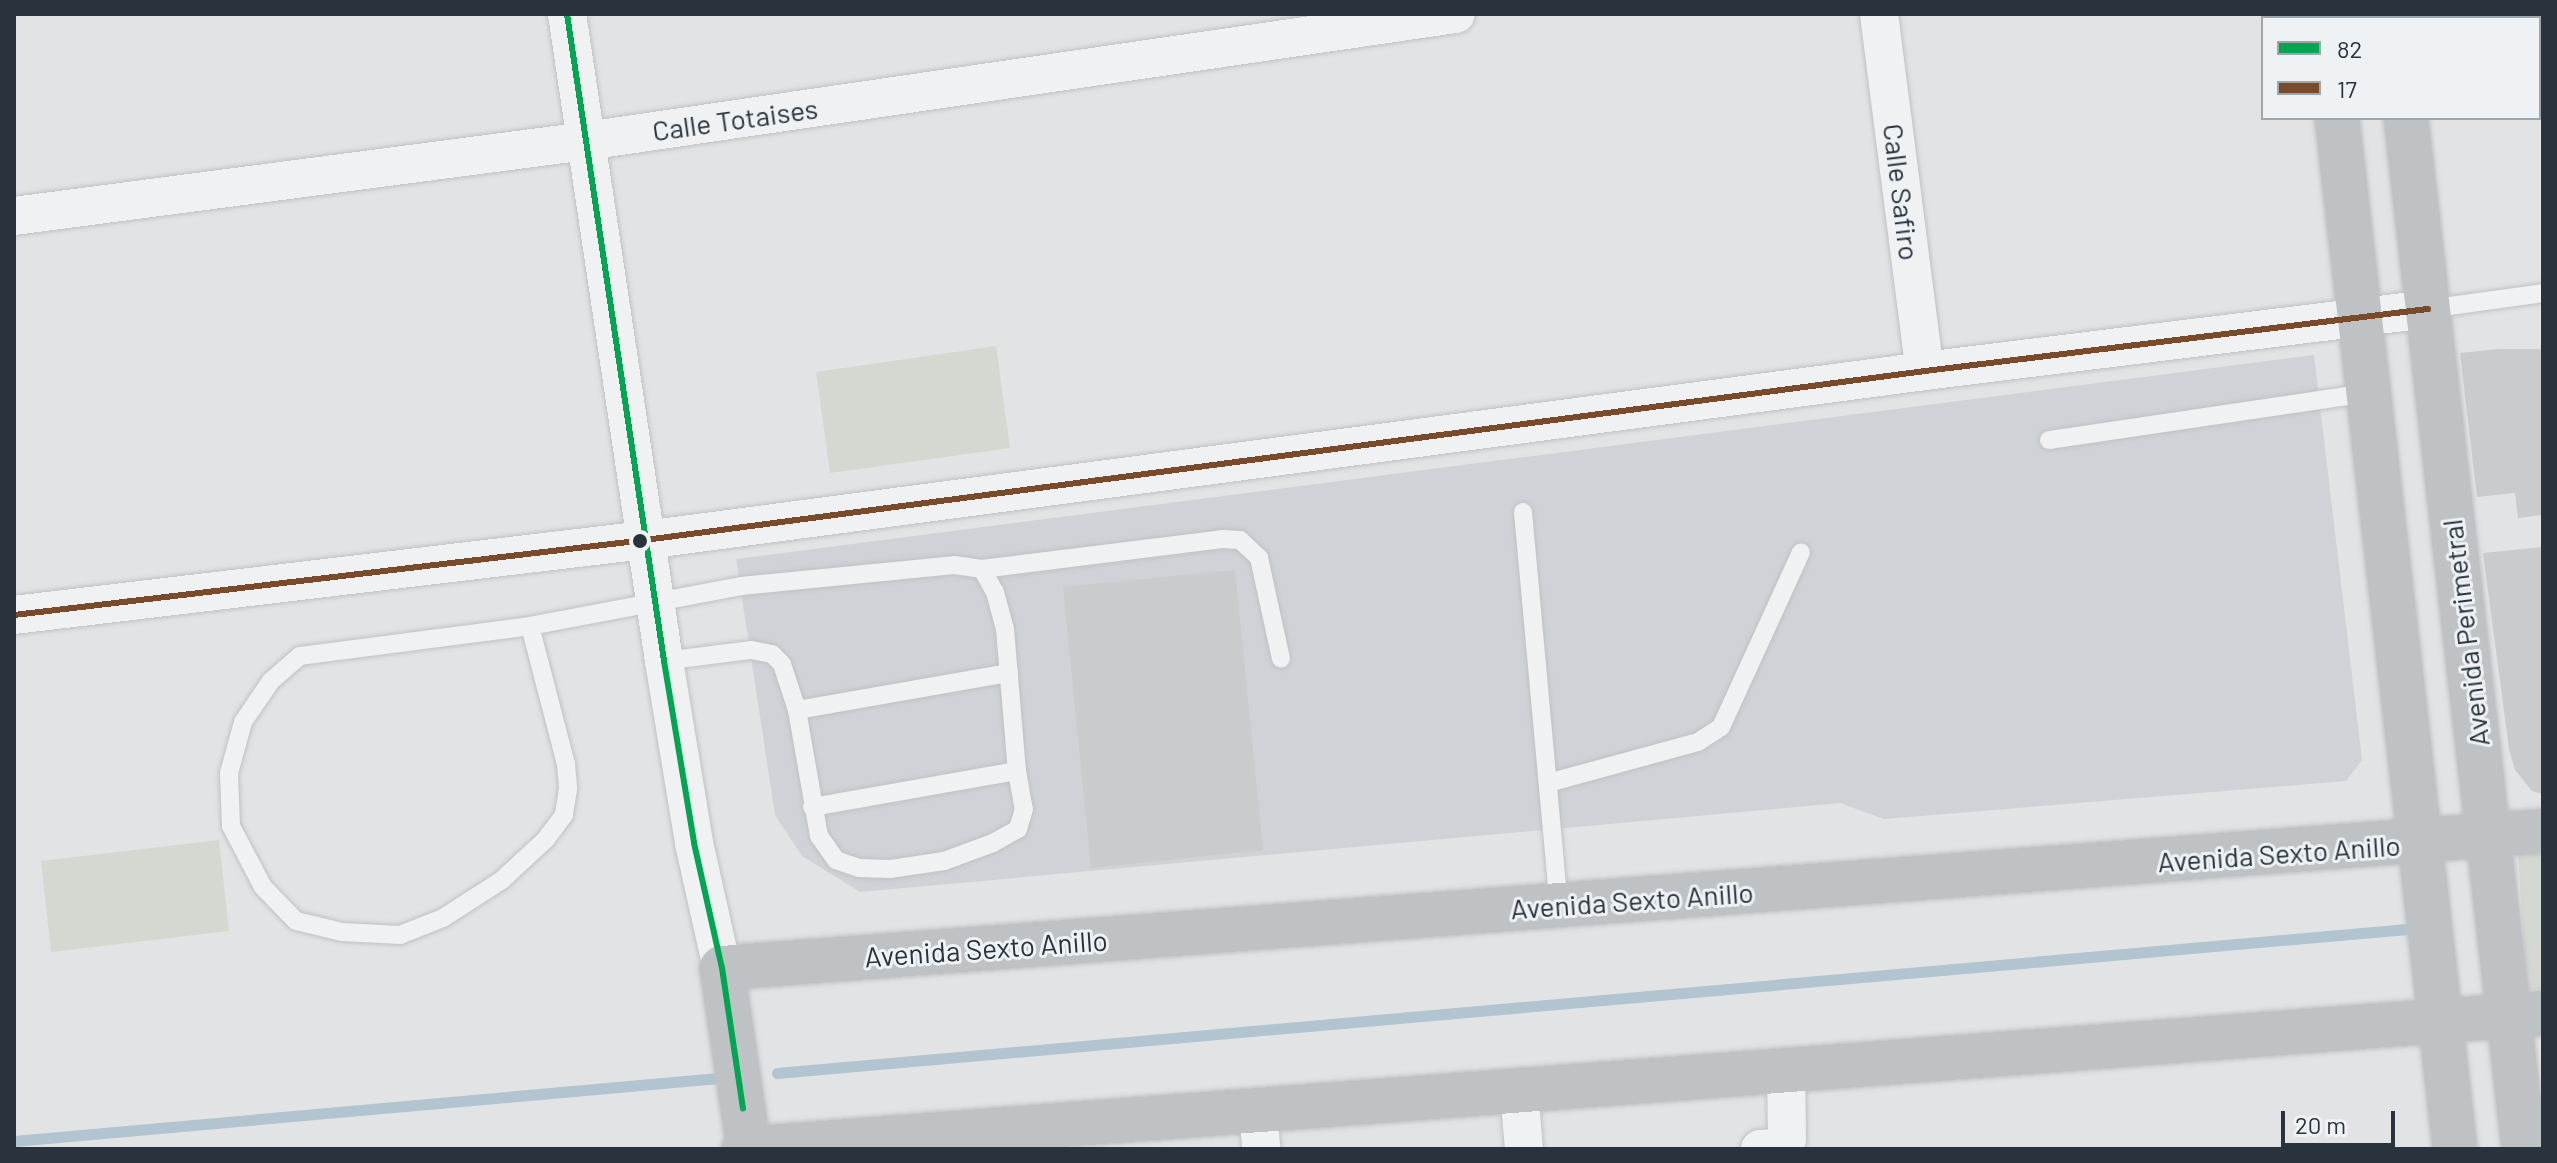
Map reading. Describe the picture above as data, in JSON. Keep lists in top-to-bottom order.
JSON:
{
  "streets": {
    "street": [
      "Calle Totaises",
      "Calle Safiro",
      "Avenida Perimetral",
      "Avenida Sexto Anillo"
    ]
  },
  "crossings": [
    ["Avenida Perimetral", "Avenida Sexto Anillo"]
  ],
  "lines": ["transit line 82", "transit line 17"],
  "legend": ["82", "17"],
  "scale_bar": "20 m"
}
